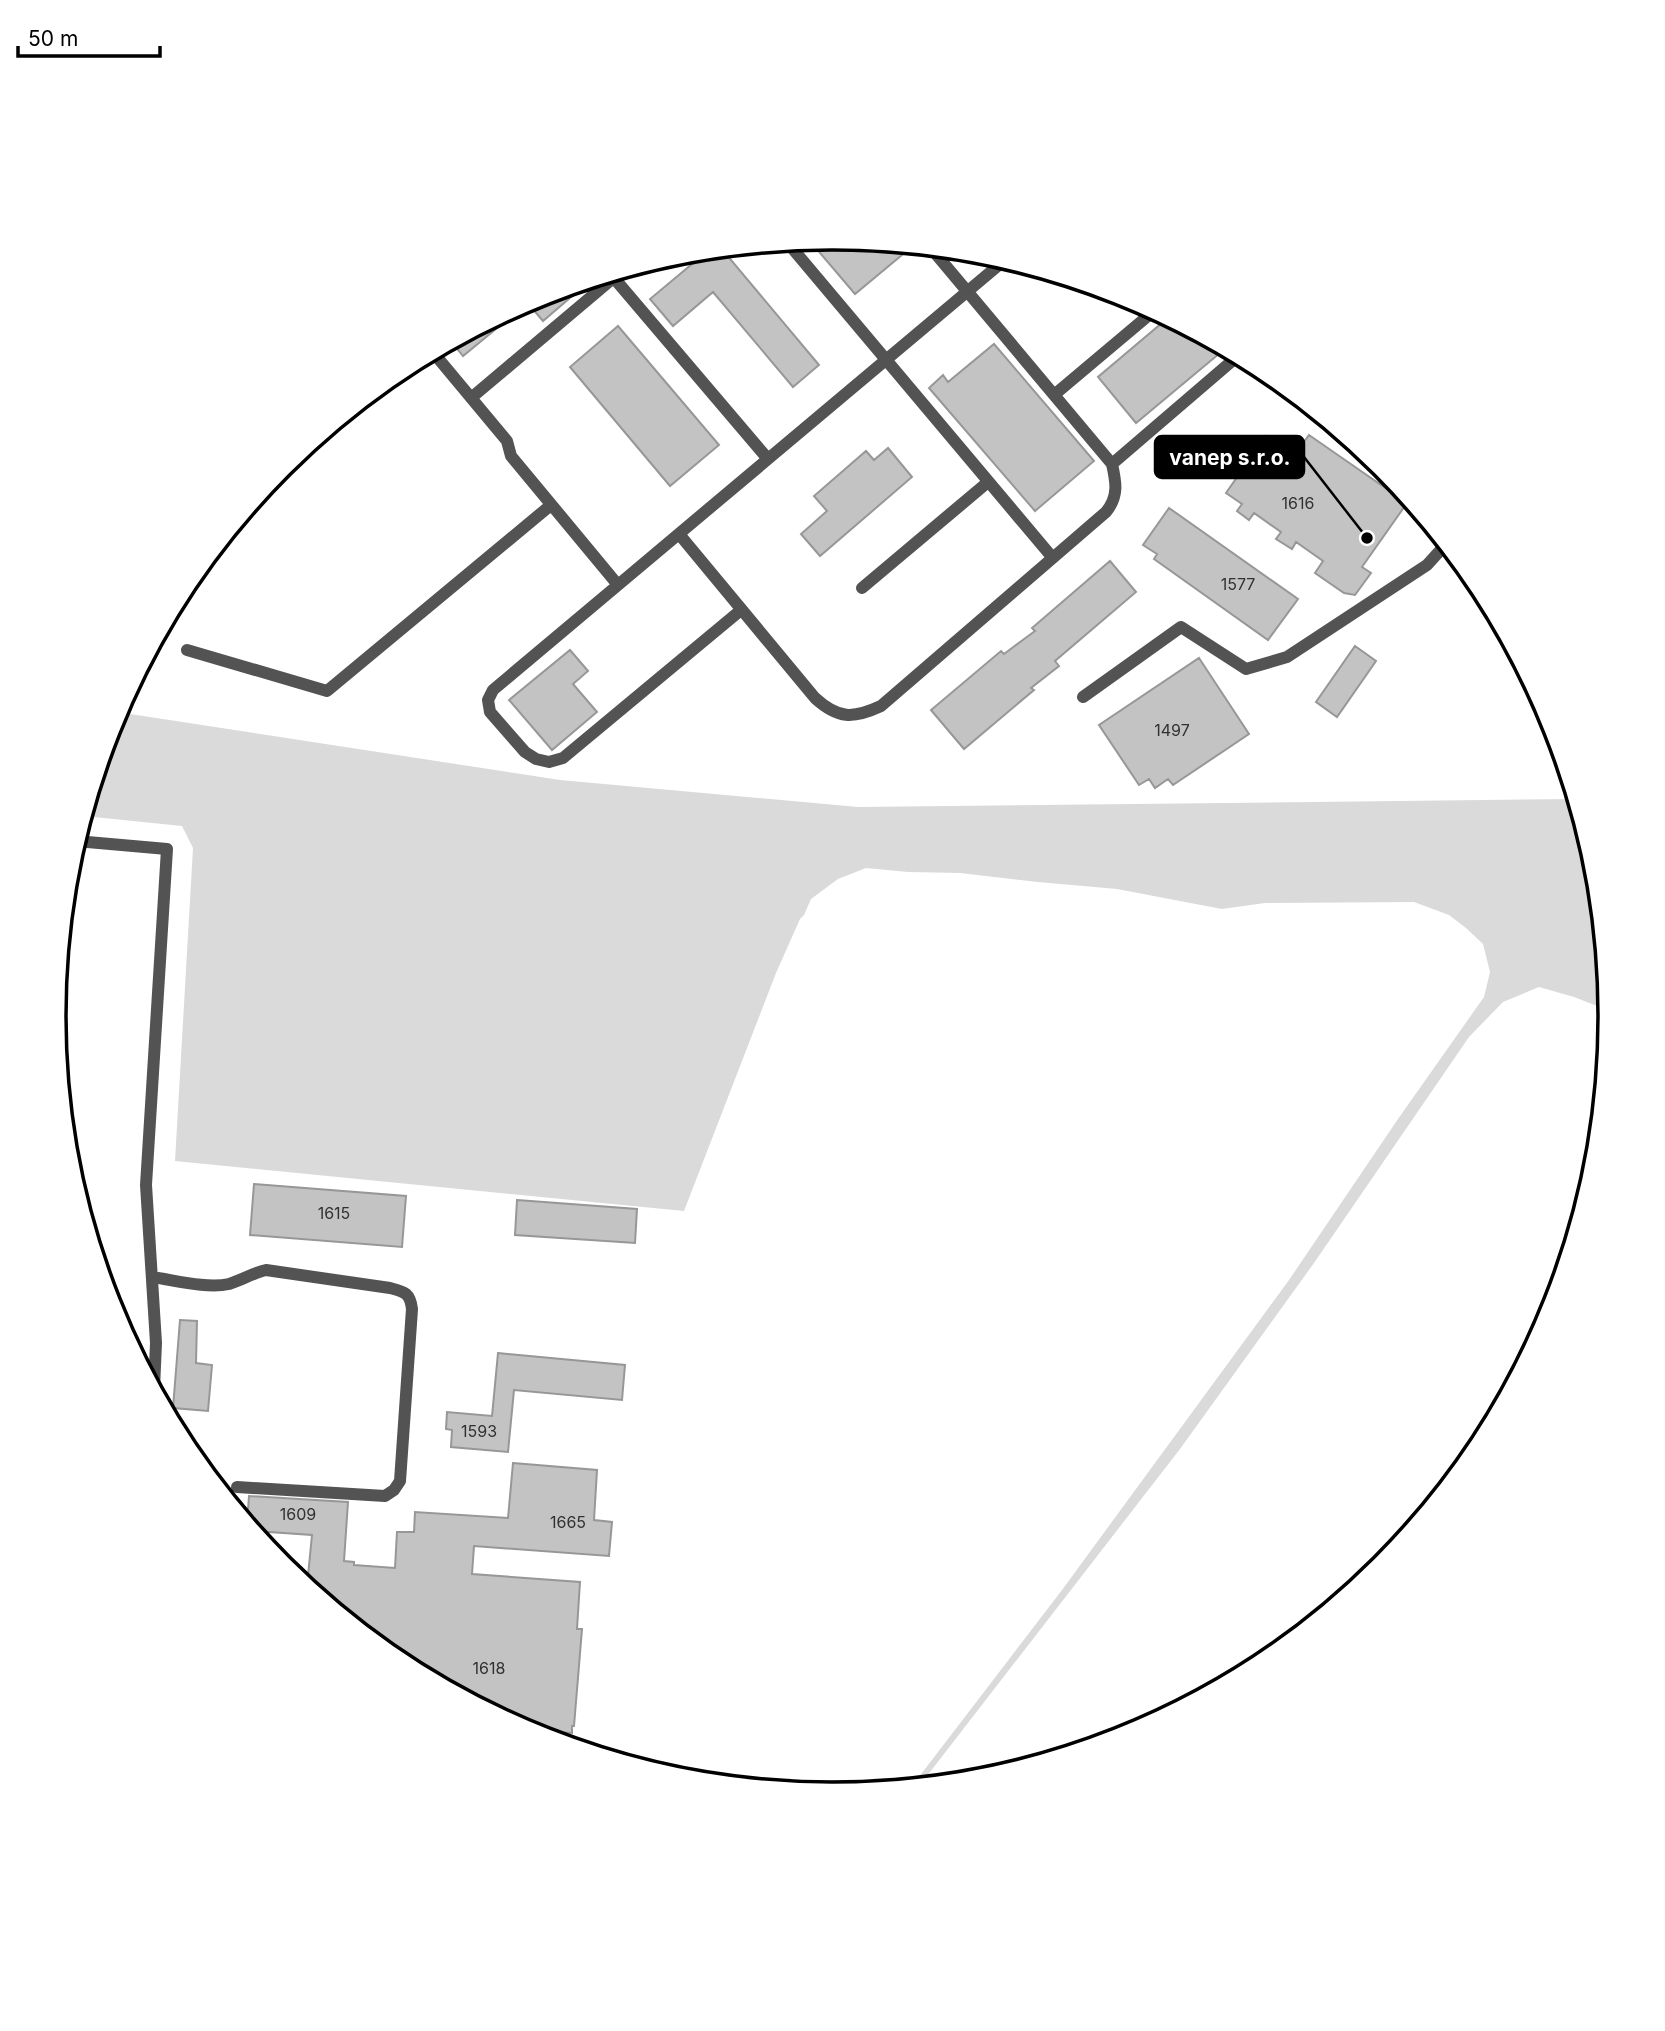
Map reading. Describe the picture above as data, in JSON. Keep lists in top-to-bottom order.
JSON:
{
  "places": ["vanep s.r.o."],
  "house_numbers": [
    "1616",
    "1577",
    "1497",
    "1615",
    "1593",
    "1609",
    "1665",
    "1618"
  ],
  "scale_bar": "50 m"
}
